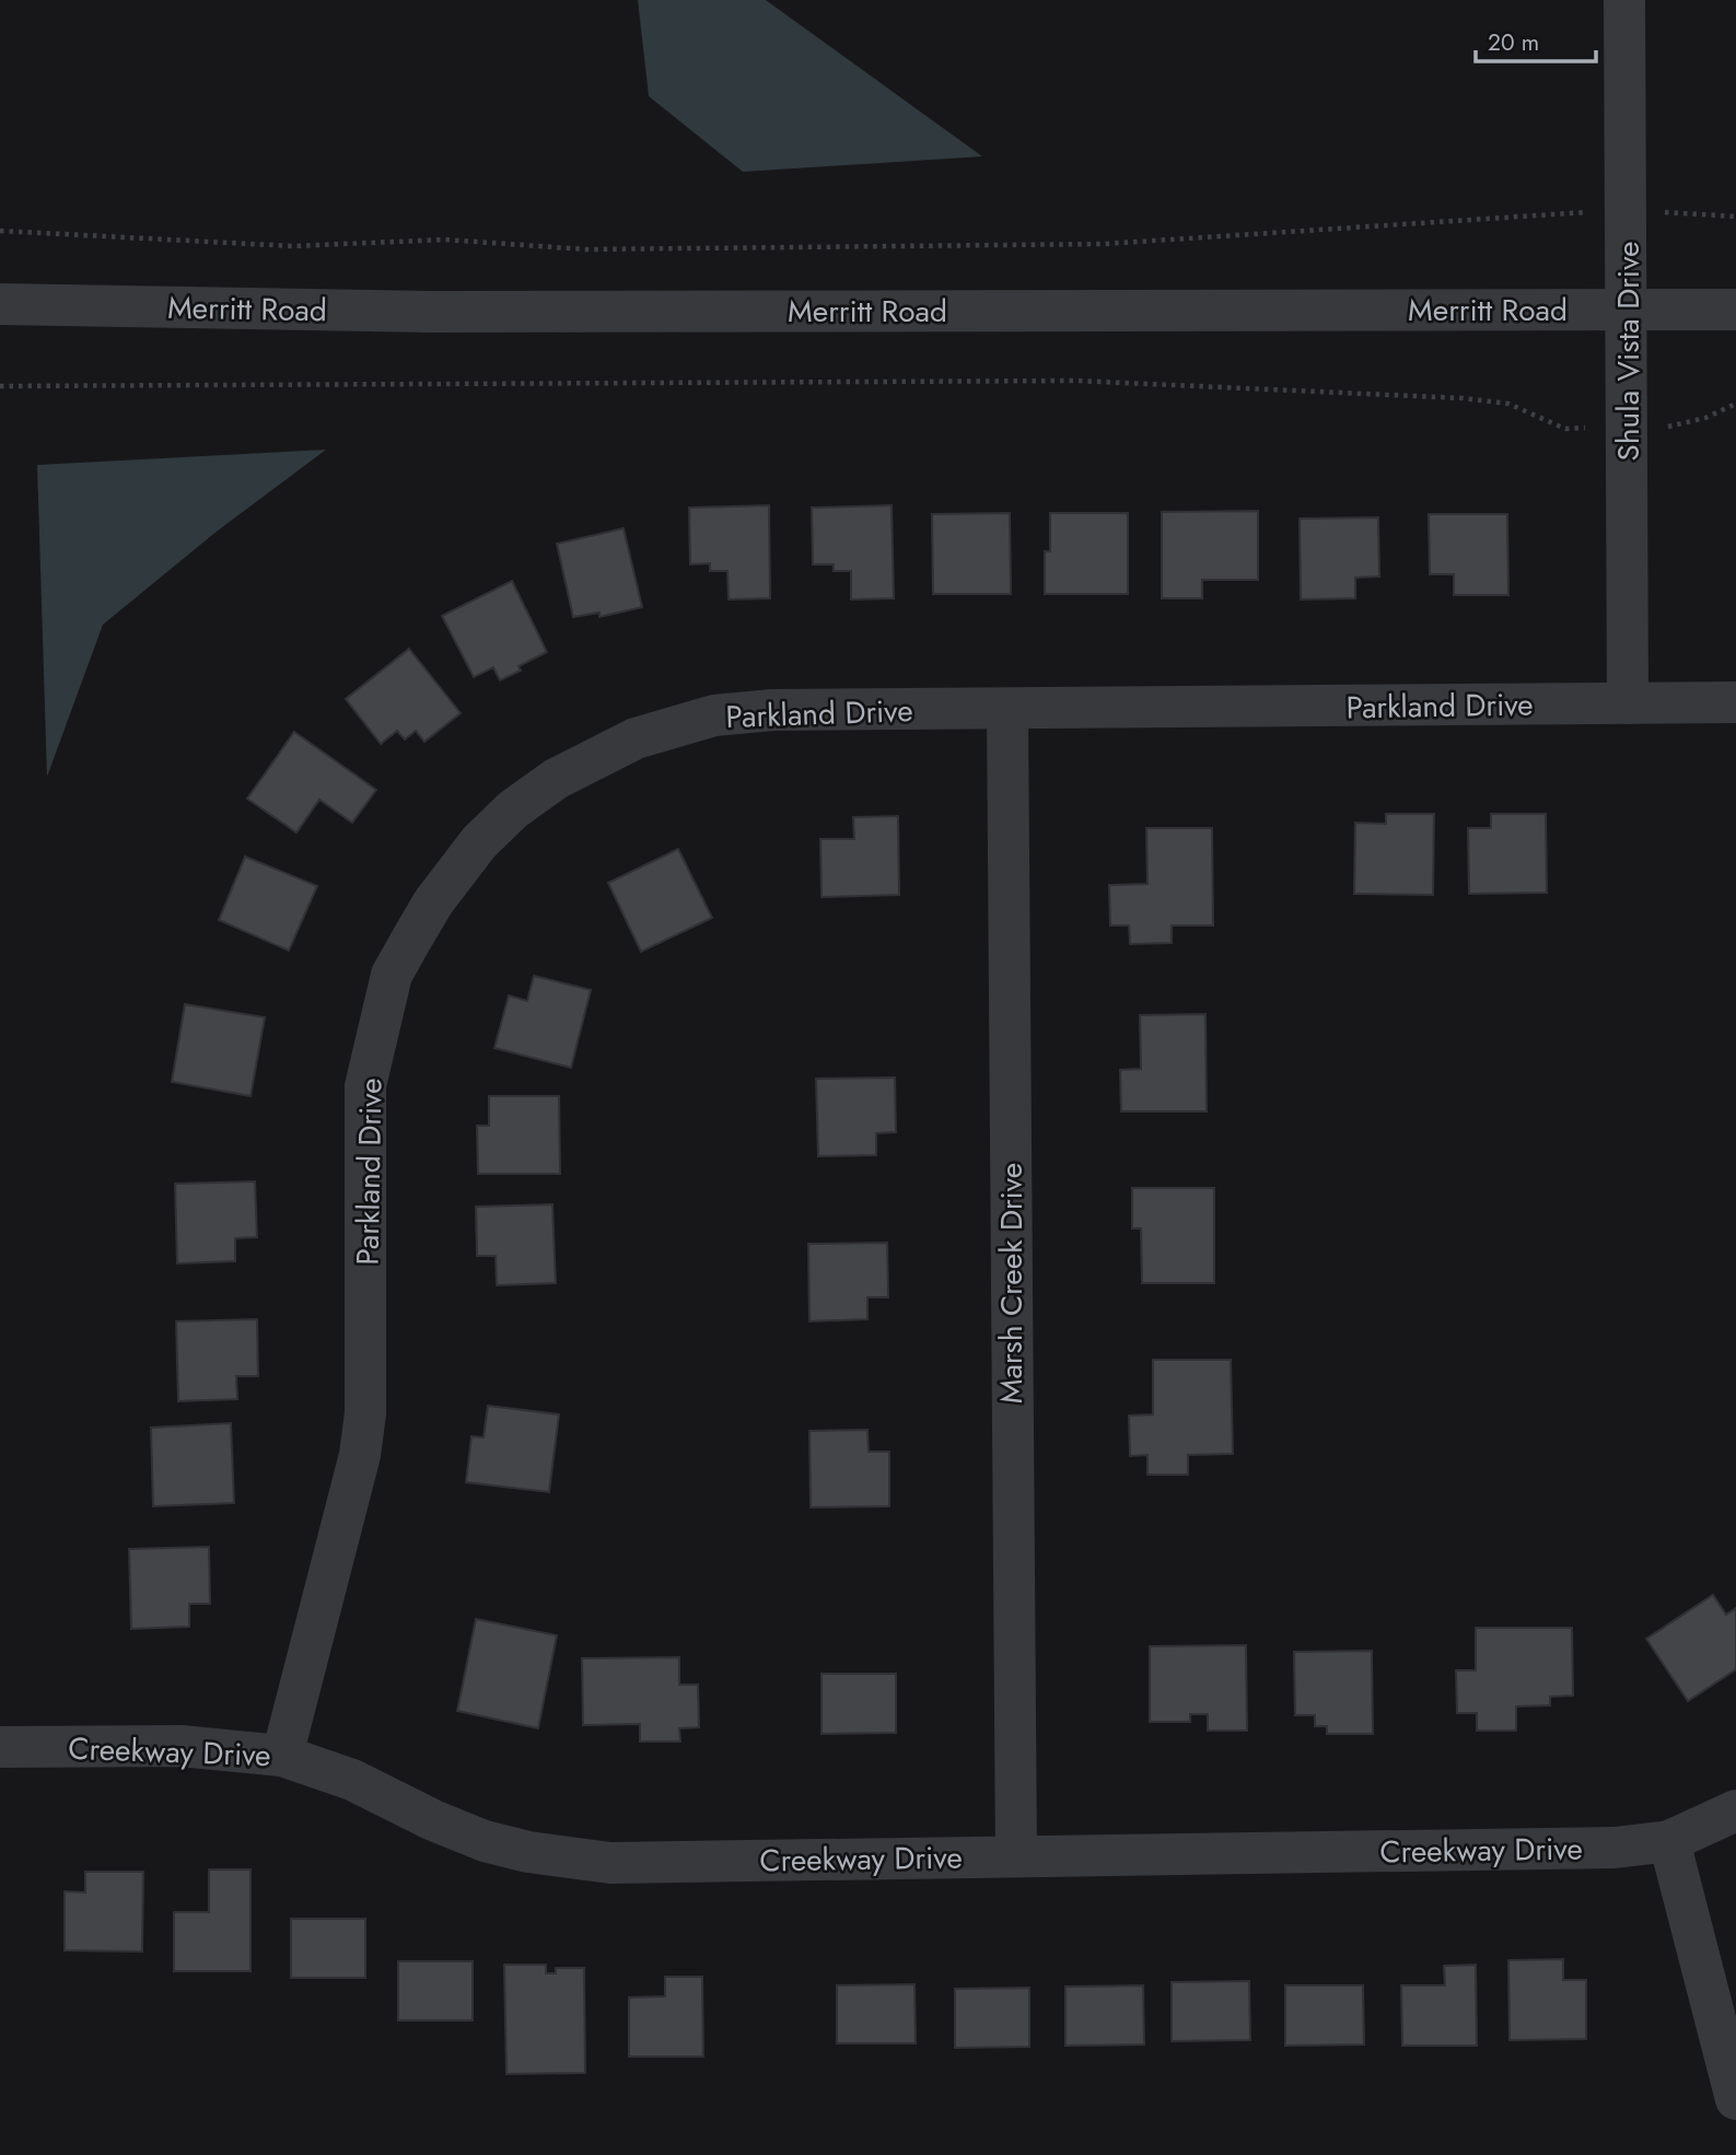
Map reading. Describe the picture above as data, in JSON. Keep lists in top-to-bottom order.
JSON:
{
  "streets": {
    "street": [
      "Merritt Road",
      "Shula Vista Drive",
      "Parkland Drive",
      "Marsh Creek Drive",
      "Creekway Drive"
    ]
  },
  "crossings": [
    ["Merritt Road", "Shula Vista Drive"],
    ["Shula Vista Drive", "Parkland Drive"],
    ["Parkland Drive", "Marsh Creek Drive"],
    ["Parkland Drive", "Creekway Drive"],
    ["Marsh Creek Drive", "Creekway Drive"]
  ],
  "scale_bar": "20 m"
}
